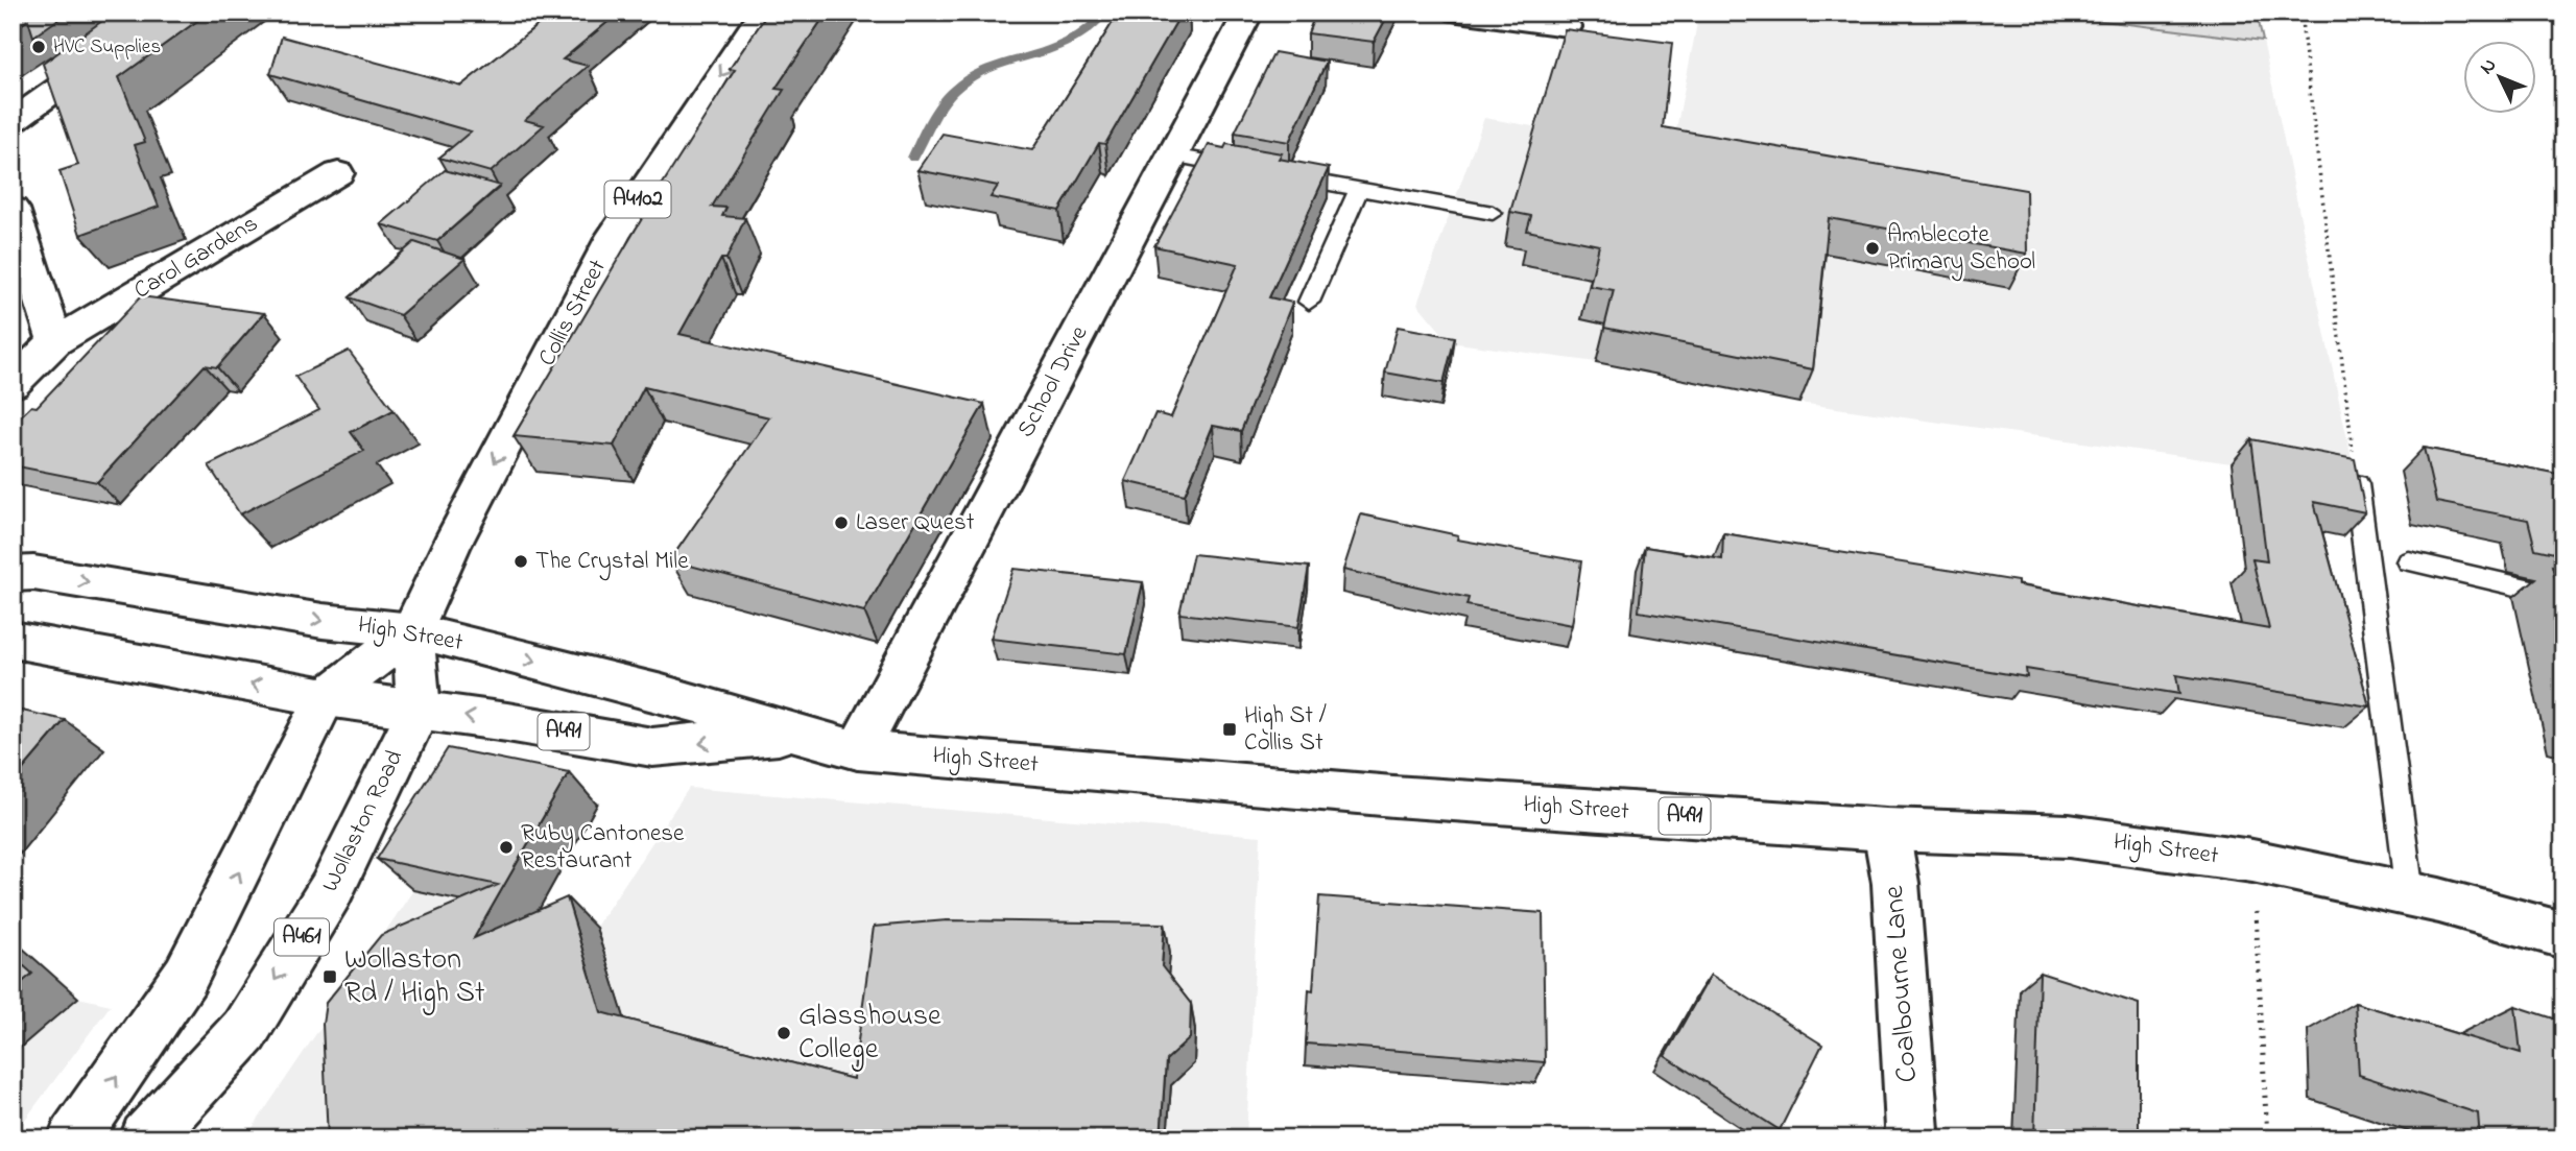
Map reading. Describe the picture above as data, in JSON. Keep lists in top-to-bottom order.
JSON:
{
  "streets": {
    "main road": [
      "A4102",
      "Carol Gardens",
      "Collis Street",
      "School Drive",
      "High Street",
      "A491",
      "Wollaston Road",
      "A461",
      "Coalbourne Lane"
    ]
  },
  "crossings": [
    ["Collis Street", "High Street"],
    ["Collis Street", "Wollaston Road"],
    ["School Drive", "High Street"],
    ["High Street", "Wollaston Road"],
    ["High Street", "Coalbourne Lane"]
  ],
  "one_way": ["Collis Street"],
  "places": {
    "other": [
      "HVC Supplies",
      "Amblecote Primary School",
      "Laser Quest",
      "The Crystal Mile",
      "Ruby Cantonese Restaurant",
      "Glasshouse College"
    ],
    "transit": ["High St / Collis St", "Wollaston Rd / High St"]
  },
  "north": "top left"
}
